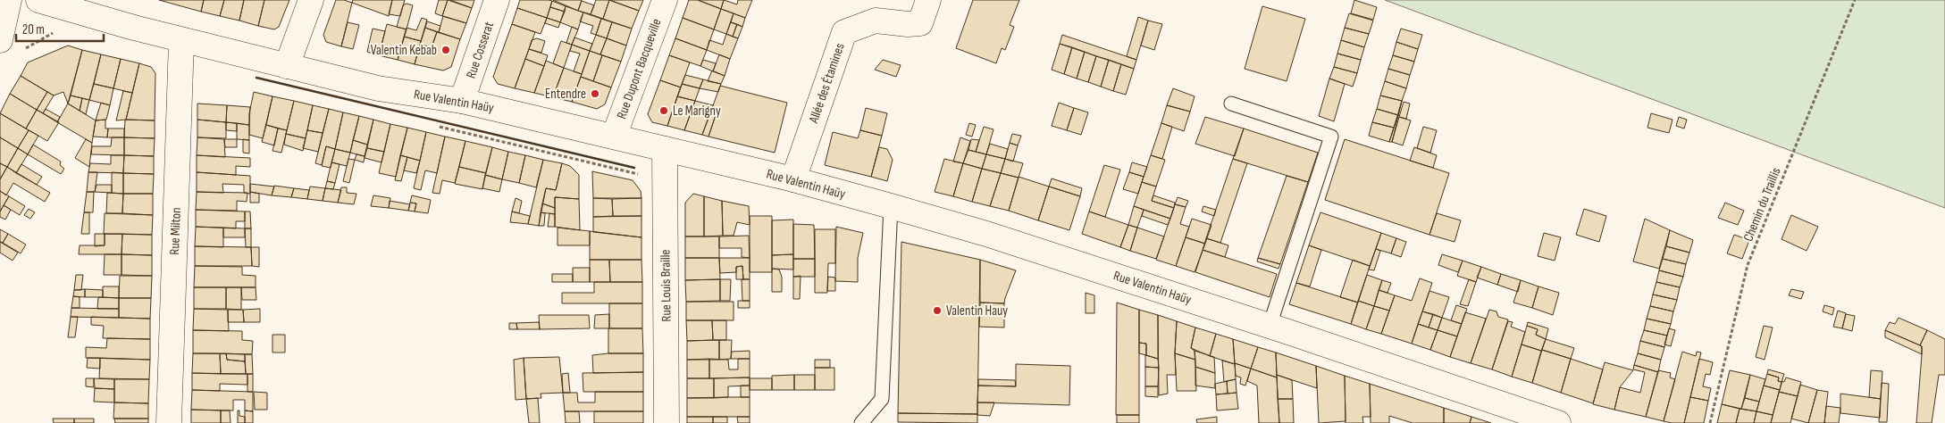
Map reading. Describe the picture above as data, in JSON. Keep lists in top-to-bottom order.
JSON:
{
  "streets": {
    "street": [
      "Rue Cosserat",
      "Rue Dupont Bacqueville",
      "Allée des Étamines",
      "Rue Valentin Haüy",
      "Rue Milton",
      "Rue Louis Braille"
    ],
    "path": ["Chemin du Traillis"]
  },
  "crossings": [
    ["Rue Cosserat", "Rue Valentin Haüy"],
    ["Rue Dupont Bacqueville", "Rue Valentin Haüy"],
    ["Allée des Étamines", "Rue Valentin Haüy"],
    ["Rue Valentin Haüy", "Rue Milton"],
    ["Rue Valentin Haüy", "Rue Louis Braille"]
  ],
  "places": [
    "Valentin Kebab",
    "Entendre",
    "Le Marigny",
    "Valentin Hauy"
  ],
  "scale_bar": "20 m"
}
